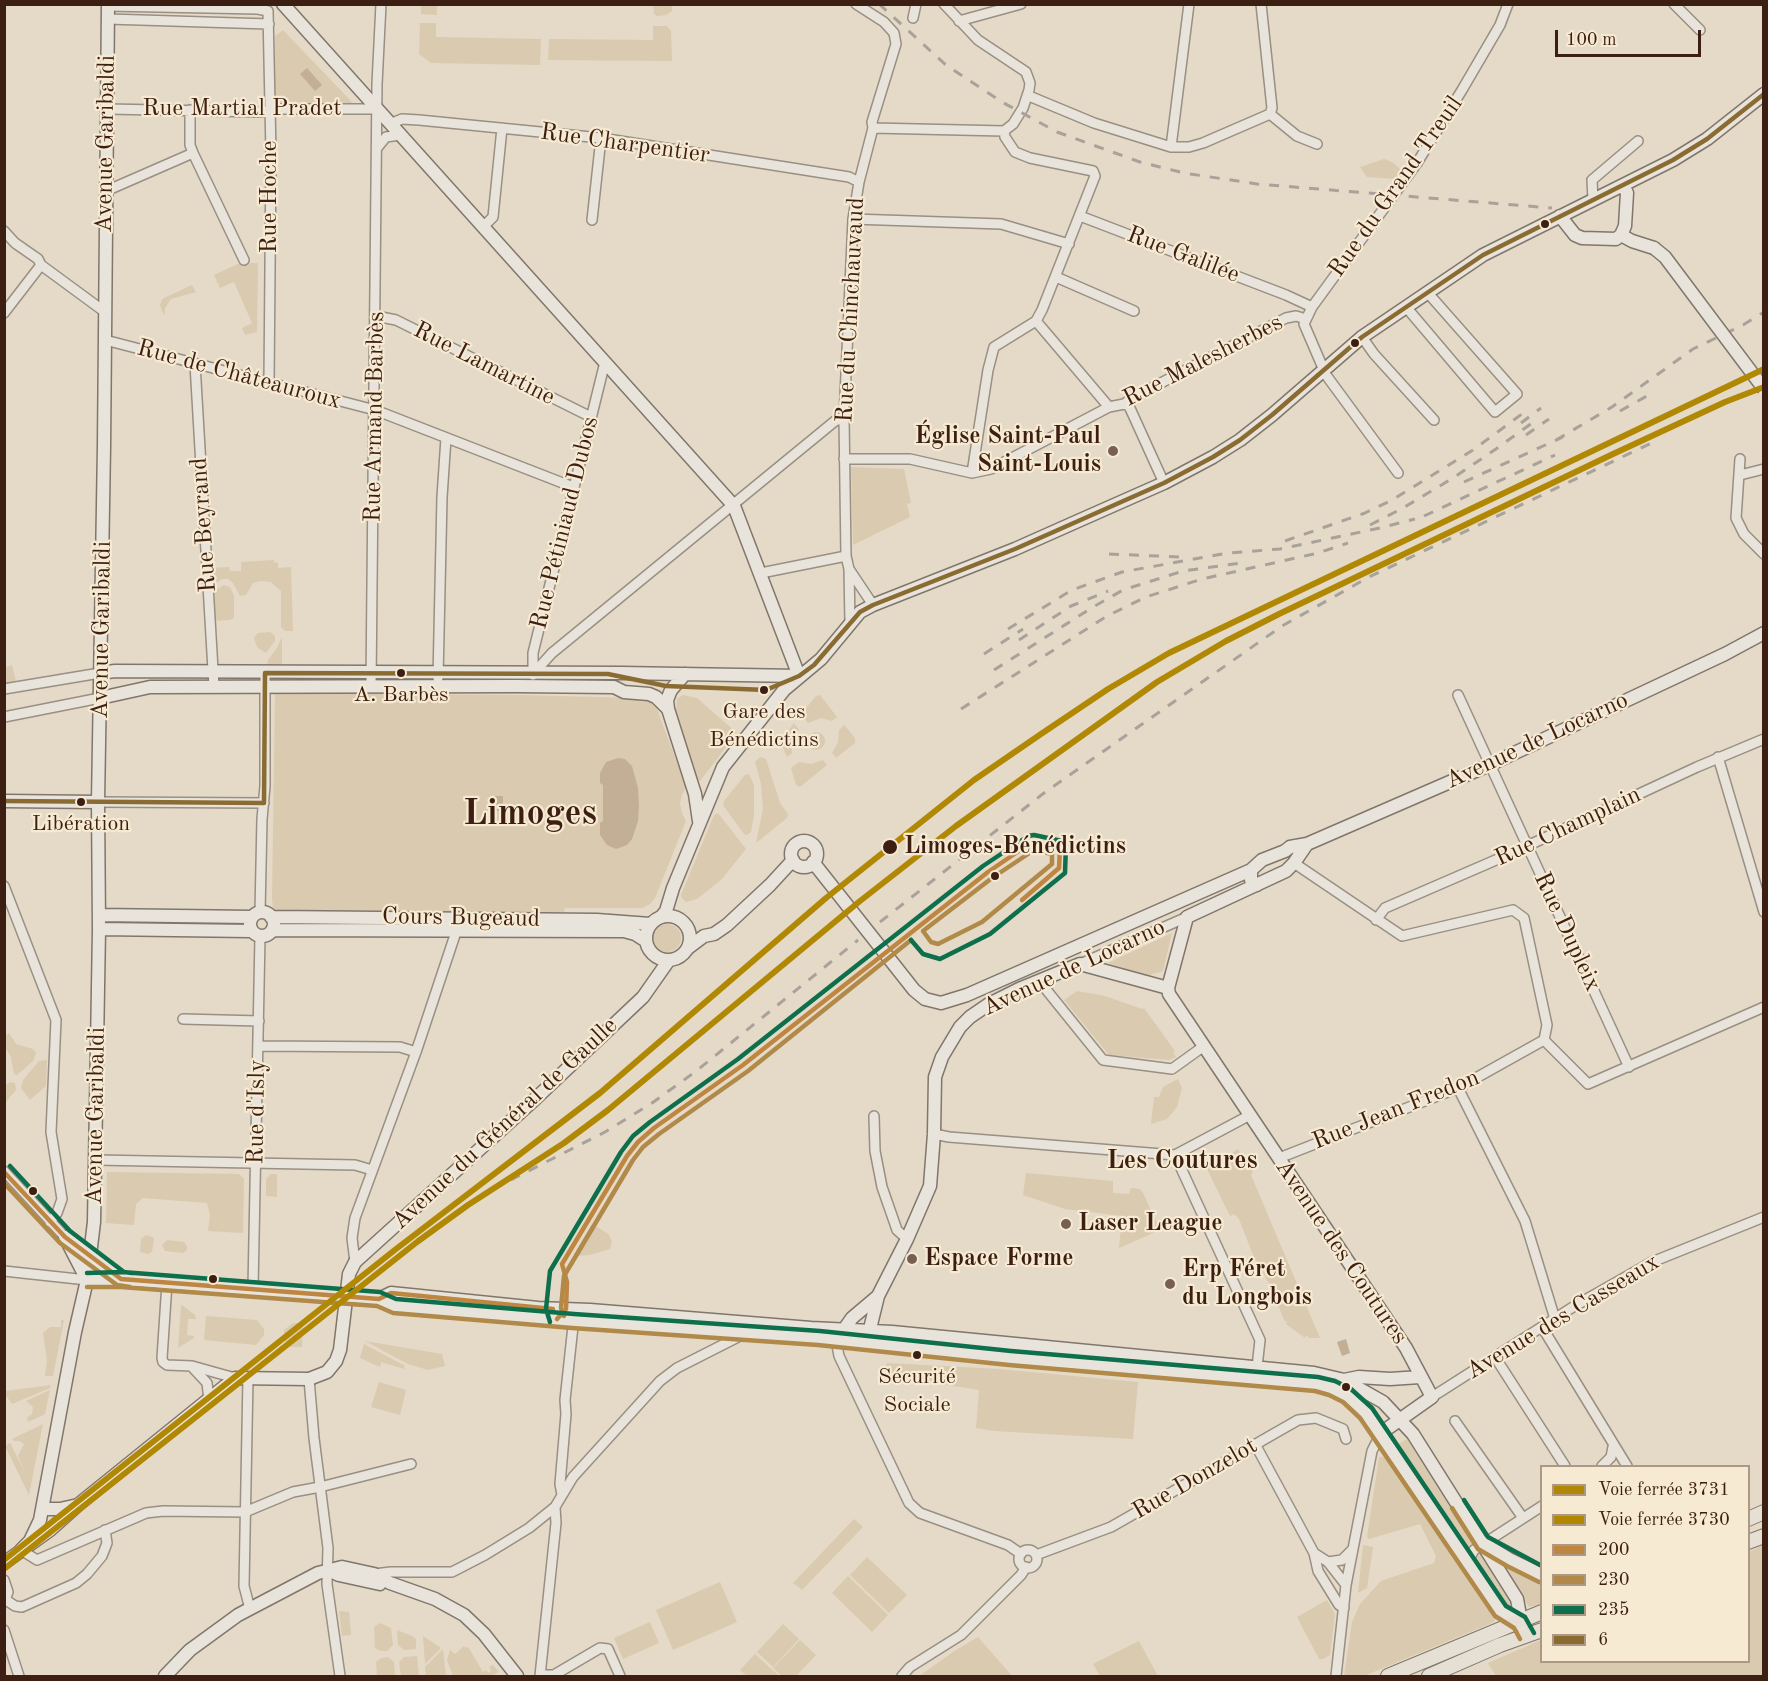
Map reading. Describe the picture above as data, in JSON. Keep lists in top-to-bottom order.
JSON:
{
  "streets": {
    "street": [
      "Rue Martial Pradet",
      "Avenue Garibaldi",
      "Rue Charpentier",
      "Rue du Grand Treuil",
      "Rue Hoche",
      "Rue Galilée",
      "Rue du Chinchauvaud",
      "Rue Malesherbes",
      "Rue Lamartine",
      "Rue de Châteauroux",
      "Rue Armand Barbès",
      "Rue Pétiniaud Dubos",
      "Rue Beyrand",
      "Avenue de Locarno",
      "Rue Champlain",
      "Cours Bugeaud",
      "Rue Dupleix",
      "Rue Jean Fredon",
      "Rue d'Isly",
      "Avenue du Général de Gaulle",
      "Avenue des Coutures",
      "Avenue des Casseaux",
      "Rue Donzelot"
    ]
  },
  "crossings": [
    ["Rue Martial Pradet", "Avenue Garibaldi"],
    ["Rue Martial Pradet", "Rue Hoche"],
    ["Rue Martial Pradet", "Rue Armand Barbès"],
    ["Avenue Garibaldi", "Rue de Châteauroux"],
    ["Avenue Garibaldi", "Cours Bugeaud"],
    ["Rue Charpentier", "Rue du Chinchauvaud"],
    ["Rue du Grand Treuil", "Rue Galilée"],
    ["Rue du Grand Treuil", "Rue Malesherbes"],
    ["Rue Hoche", "Rue de Châteauroux"],
    ["Rue Lamartine", "Rue Armand Barbès"],
    ["Rue Lamartine", "Rue Pétiniaud Dubos"],
    ["Rue de Châteauroux", "Rue Armand Barbès"],
    ["Rue de Châteauroux", "Rue Pétiniaud Dubos"],
    ["Rue de Châteauroux", "Rue Beyrand"],
    ["Avenue de Locarno", "Rue Dupleix"],
    ["Rue Champlain", "Rue Dupleix"],
    ["Cours Bugeaud", "Avenue du Général de Gaulle"],
    ["Rue Jean Fredon", "Avenue des Coutures"],
    ["Avenue des Coutures", "Avenue des Casseaux"]
  ],
  "districts": ["Limoges", "Les Coutures"],
  "places": [
    "Église Saint-Paul Saint-Louis",
    "A. Barbès",
    "Gare des Bénédictins",
    "Libération",
    "Limoges-Bénédictins",
    "Laser League",
    "Espace Forme",
    "Erp Féret du Longbois",
    "Sécurité Sociale"
  ],
  "lines": [
    "transit line 6",
    "rail line 3730",
    "rail line 3731",
    "transit line 235",
    "transit line 200",
    "transit line 230"
  ],
  "legend": [
    "Voie ferrée 3731",
    "Voie ferrée 3730",
    "200",
    "230",
    "235",
    "6"
  ],
  "scale_bar": "100 m"
}
